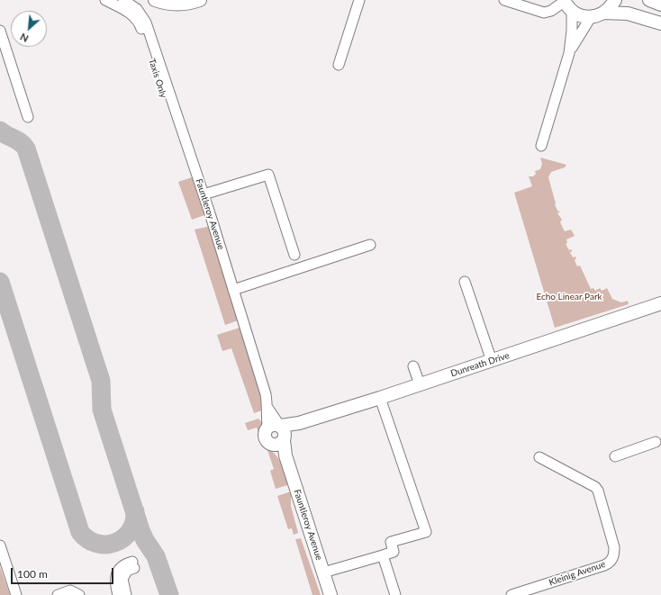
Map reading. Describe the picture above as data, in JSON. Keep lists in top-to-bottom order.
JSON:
{
  "streets": {
    "main road": ["Fauntleroy Avenue", "Dunreath Drive"],
    "street": ["Taxis Only", "Kleinig Avenue"]
  },
  "crossings": [
    ["Taxis Only", "Fauntleroy Avenue"],
    ["Fauntleroy Avenue", "Dunreath Drive"]
  ],
  "parks": ["Echo Linear Park"],
  "scale_bar": "100 m",
  "north": "bottom left"
}
